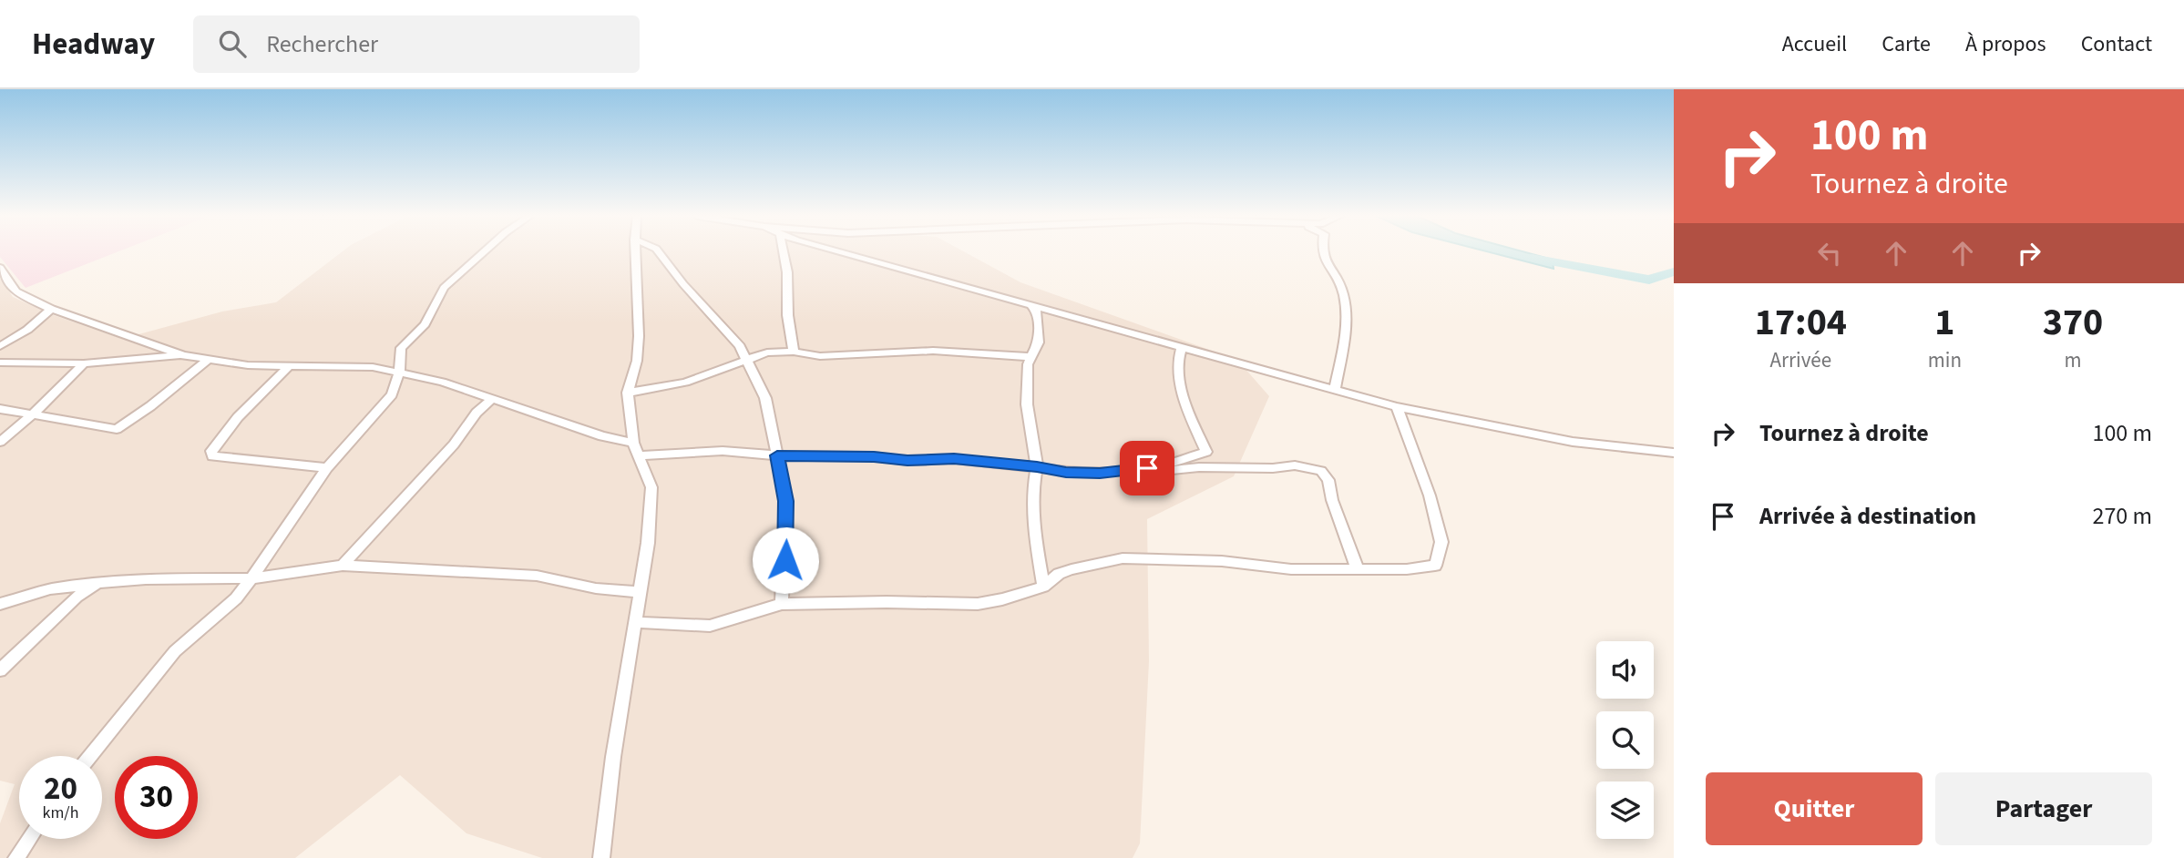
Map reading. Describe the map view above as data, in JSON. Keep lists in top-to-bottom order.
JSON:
{
  "page": {
    "header": "Headway",
    "search": "Rechercher",
    "nav": [
      "Accueil",
      "Carte",
      "À propos",
      "Contact"
    ],
    "turn": ["100 m", "Tournez à droite"],
    "eta": [
      "17:04",
      "Arrivée",
      "1",
      "min",
      "370",
      "m"
    ],
    "list": [
      {
        "name": "Tournez à droite",
        "value": "100 m"
      },
      {
        "name": "Arrivée à destination",
        "value": "270 m"
      }
    ],
    "speed": "20 km/h",
    "limit": "30",
    "buttons": ["Quitter", "Partager"]
  }
}
